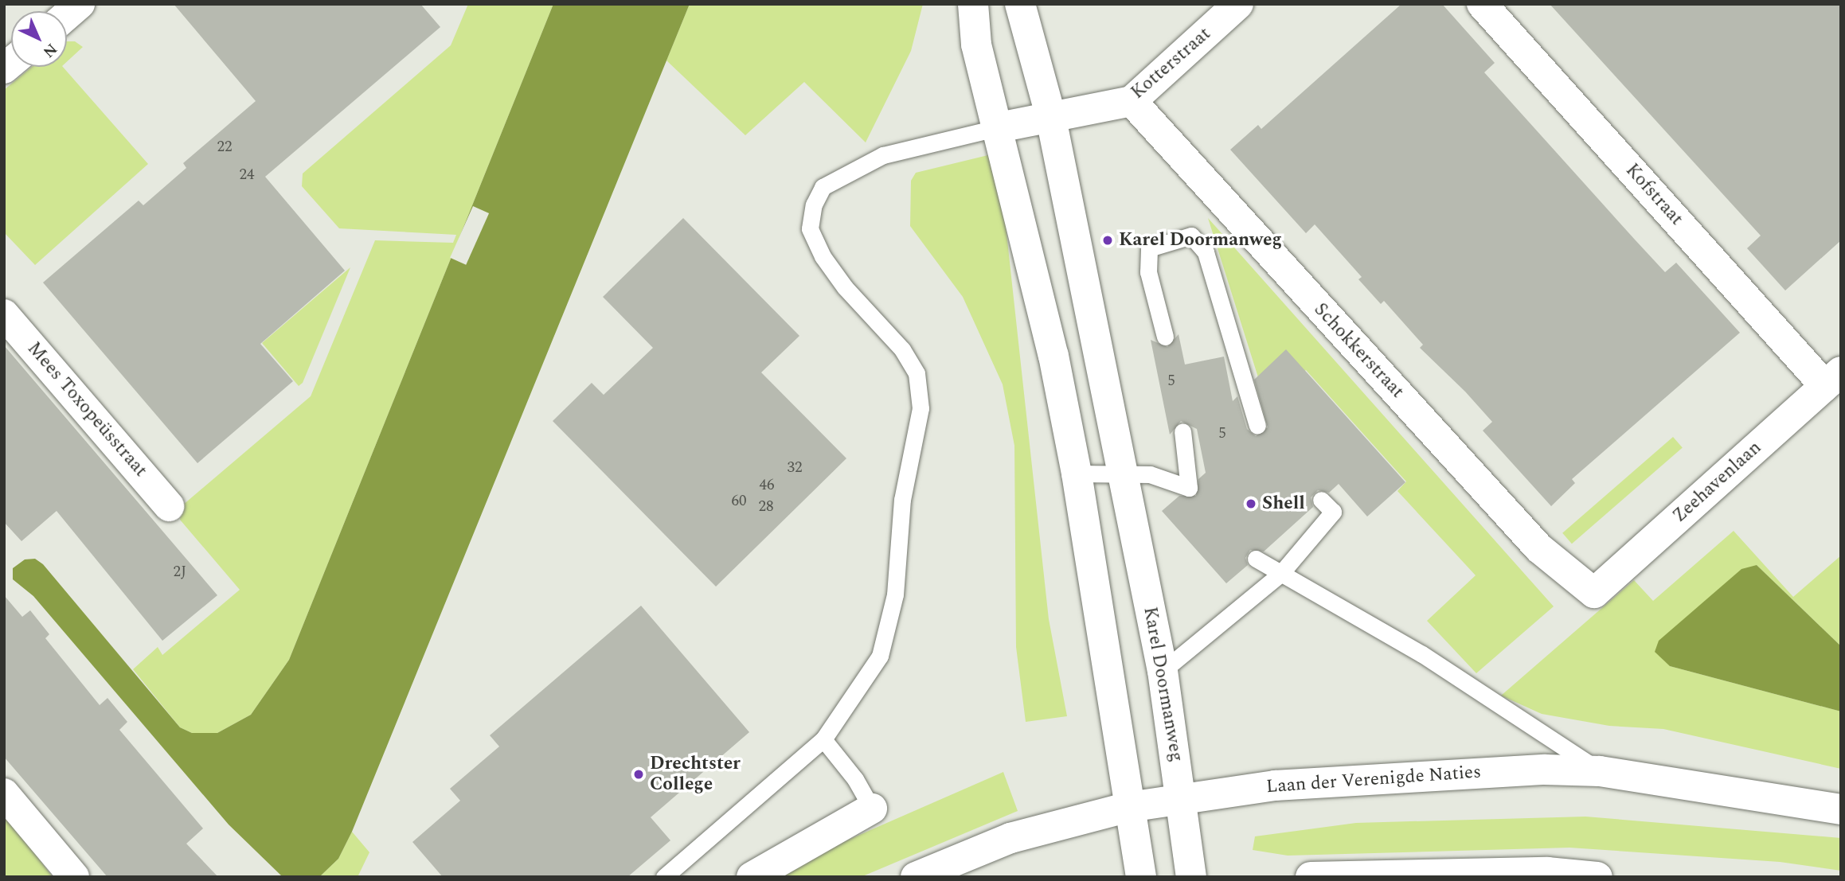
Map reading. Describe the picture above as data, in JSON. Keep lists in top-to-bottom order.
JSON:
{
  "streets": {
    "street": [
      "Kotterstraat",
      "Kofstraat",
      "Schokkerstraat",
      "Mees Toxopeüsstraat",
      "Zeehavenlaan",
      "Karel Doormanweg",
      "Laan der Verenigde Naties"
    ]
  },
  "crossings": [
    ["Kotterstraat", "Schokkerstraat"],
    ["Kotterstraat", "Karel Doormanweg"],
    ["Kofstraat", "Zeehavenlaan"],
    ["Schokkerstraat", "Zeehavenlaan"],
    ["Karel Doormanweg", "Laan der Verenigde Naties"]
  ],
  "places": ["Karel Doormanweg", "Shell", "Drechtster College"],
  "house_numbers": [
    "22",
    "24",
    "5",
    "5",
    "32",
    "46",
    "60",
    "28",
    "2J"
  ],
  "north": "bottom right"
}
